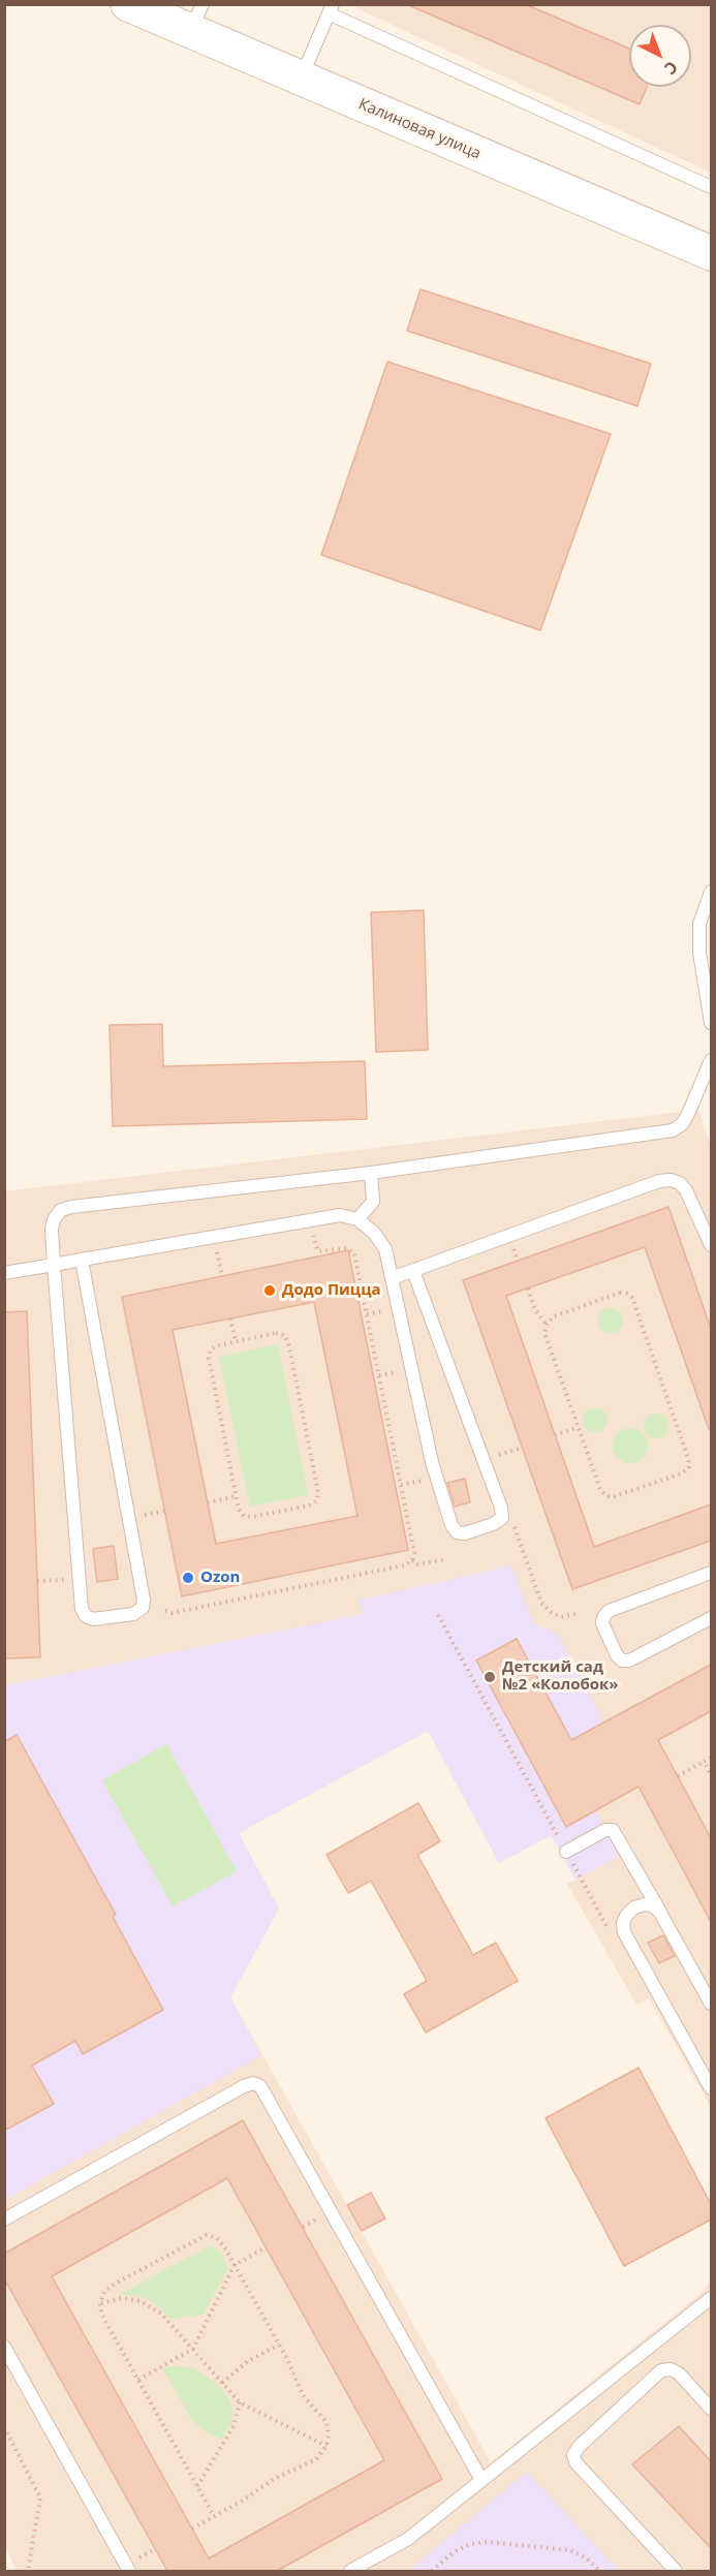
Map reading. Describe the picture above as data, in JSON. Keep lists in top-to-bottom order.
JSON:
{
  "streets": {
    "street": ["Калиновая улица"]
  },
  "places": ["Додо Пицца", "Ozon", "Детский сад №2 «Колобок»"],
  "north": "bottom right"
}
